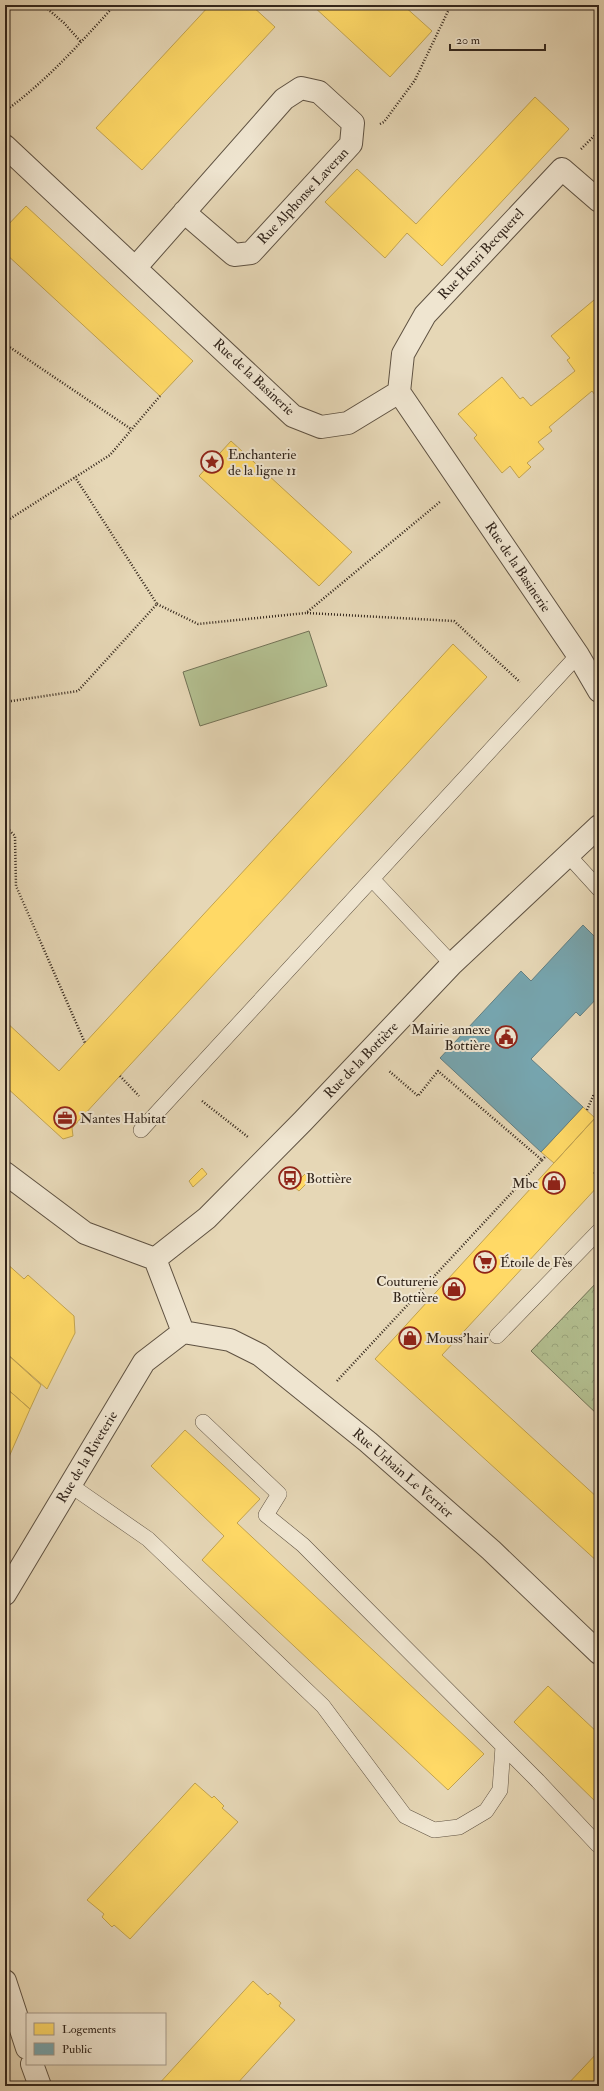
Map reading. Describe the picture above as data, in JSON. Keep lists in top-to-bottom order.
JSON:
{
  "streets": {
    "street": [
      "Rue Alphonse Laveran",
      "Rue Henri Becquerel",
      "Rue de la Basinerie",
      "Rue de la Bottière",
      "Rue de la Riveterie",
      "Rue Urbain Le Verrier"
    ]
  },
  "crossings": [
    ["Rue Alphonse Laveran", "Rue de la Basinerie"],
    ["Rue Henri Becquerel", "Rue de la Basinerie"],
    ["Rue de la Riveterie", "Rue Urbain Le Verrier"]
  ],
  "places": {
    "place": ["Enchanterie de la ligne 11"],
    "public building": ["Mairie annexe Bottière"],
    "office": ["Nantes Habitat"],
    "bus stop": ["Bottière"],
    "shop": ["Mbc", "Couturerie Bottière", "Mouss'hair"],
    "supermarket": ["Étoile de Fès"]
  },
  "legend": ["Logements", "Public"],
  "scale_bar": "20 m"
}
